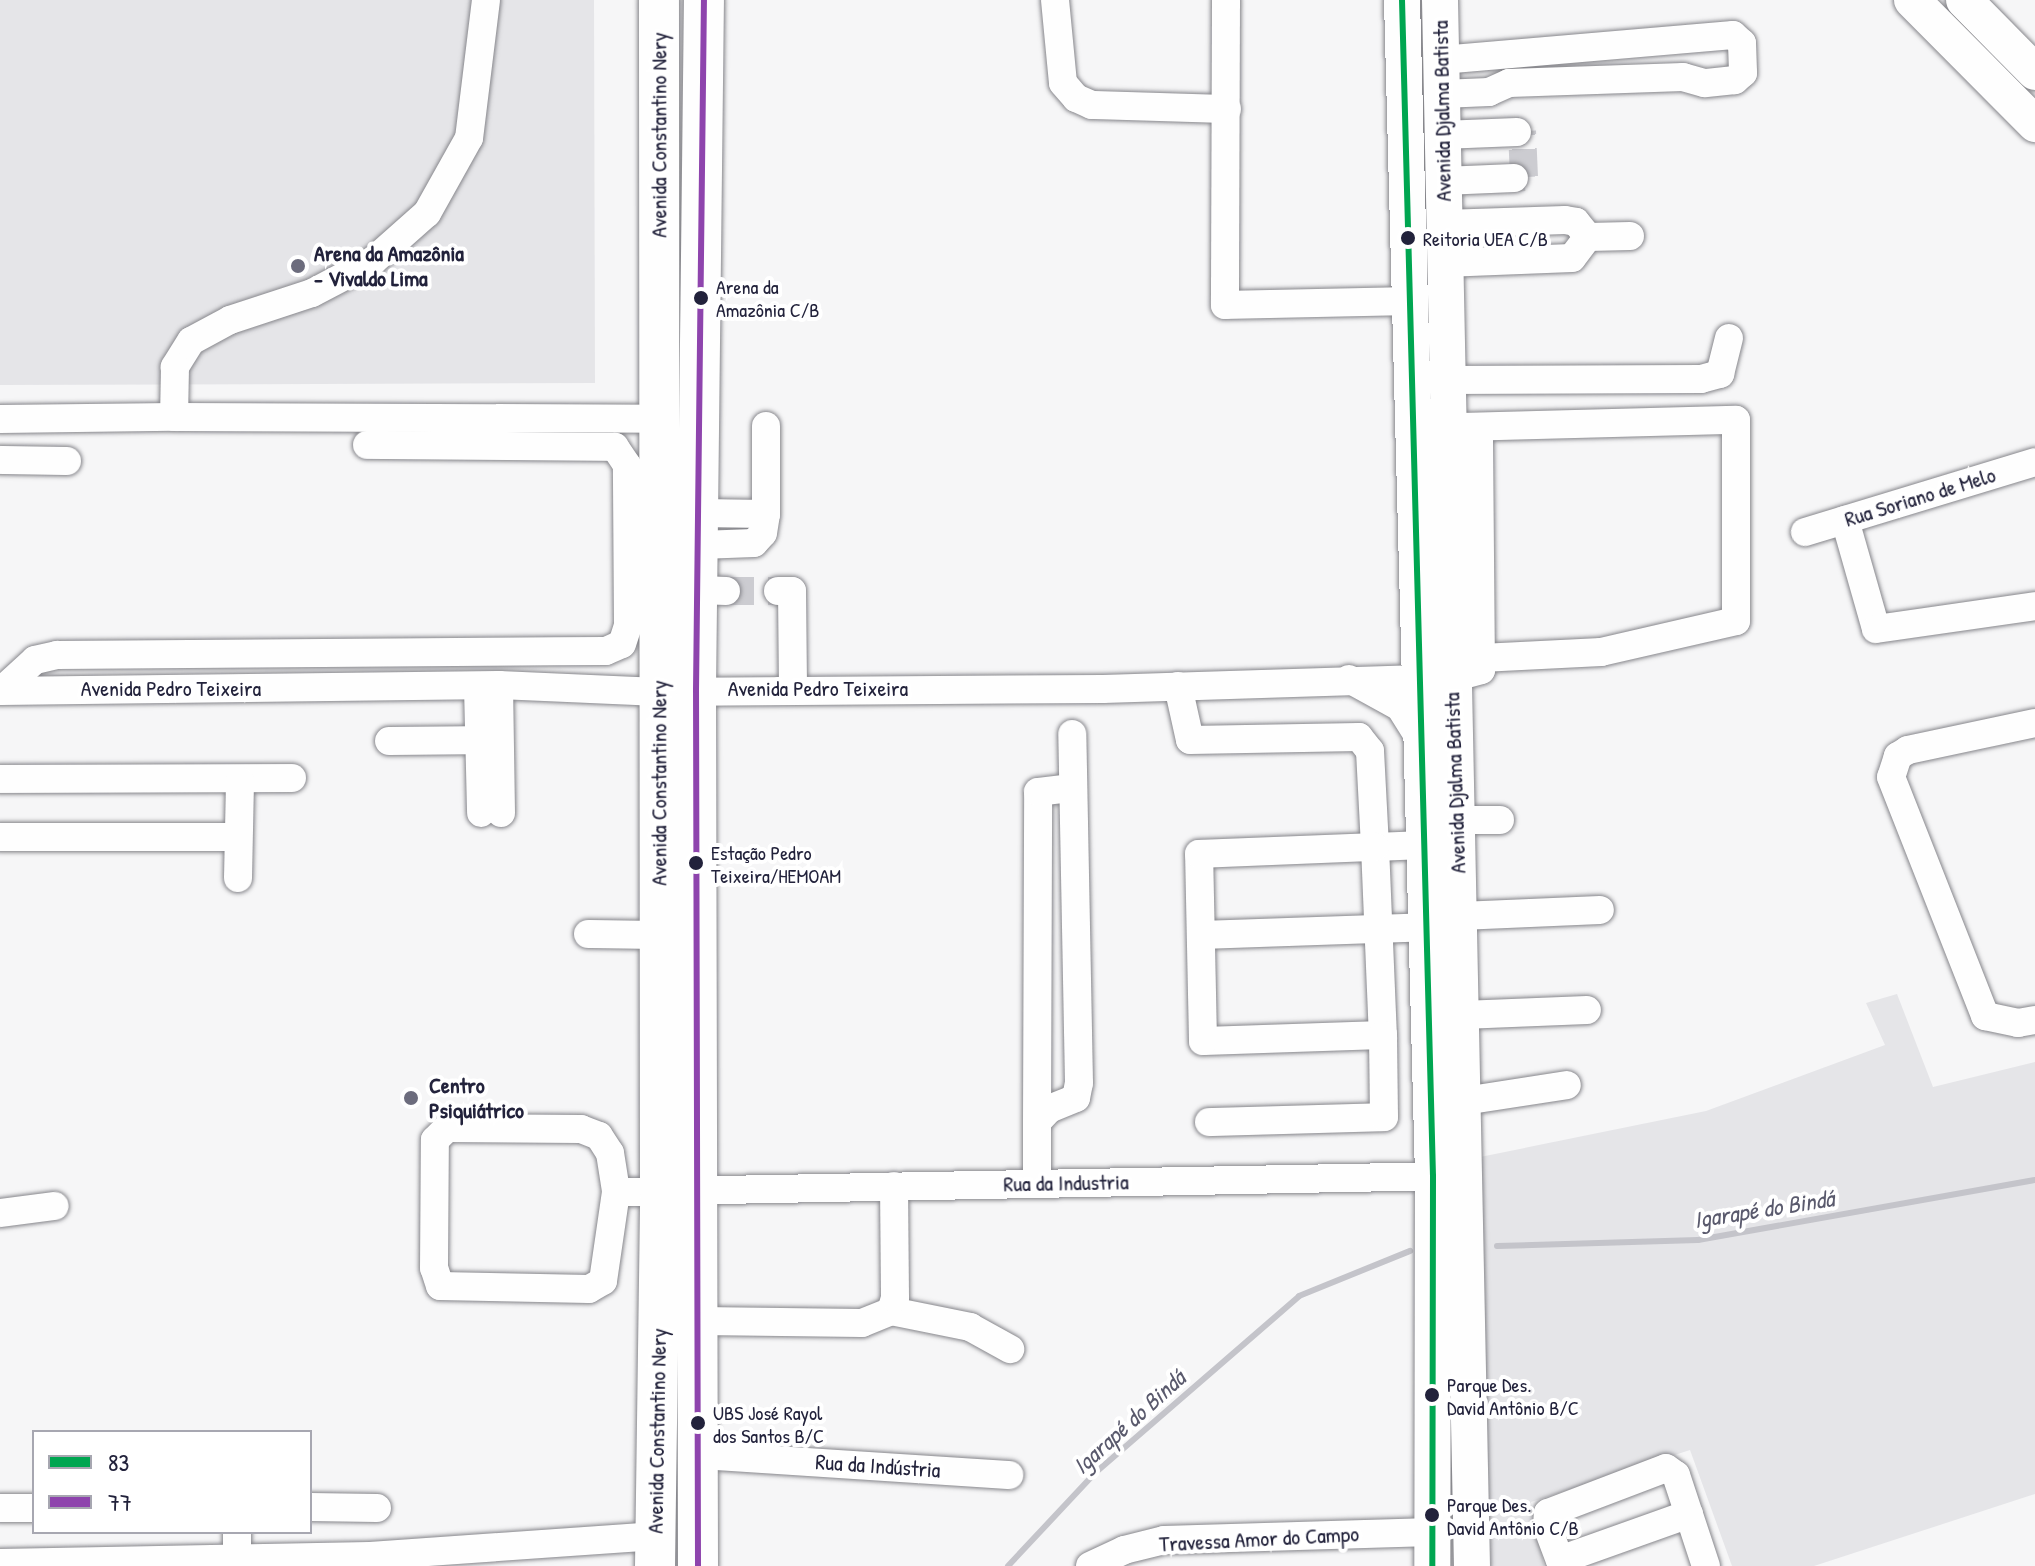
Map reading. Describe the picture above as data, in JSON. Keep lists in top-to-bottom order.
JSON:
{
  "streets": {
    "highway": ["Avenida Constantino Nery"],
    "main road": ["Avenida Djalma Batista"],
    "street": [
      "Rua Soriano de Melo",
      "Avenida Pedro Teixeira",
      "Rua da Industria",
      "Rua da Indústria",
      "Travessa Amor do Campo"
    ]
  },
  "crossings": [
    ["Avenida Djalma Batista", "Avenida Pedro Teixeira"],
    ["Avenida Djalma Batista", "Rua da Industria"],
    ["Avenida Djalma Batista", "Travessa Amor do Campo"],
    ["Avenida Constantino Nery", "Avenida Pedro Teixeira"],
    ["Avenida Constantino Nery", "Rua da Industria"],
    ["Avenida Constantino Nery", "Rua da Indústria"]
  ],
  "water": ["Igarapé do Bindá"],
  "places": [
    "Reitoria UEA C/B",
    "Arena da Amazônia - Vivaldo Lima",
    "Arena da Amazônia C/B",
    "Estação Pedro Teixeira/HEMOAM",
    "Centro Psiquiátrico",
    "Parque Des. David Antônio B/C",
    "UBS José Rayol dos Santos B/C",
    "Parque Des. David Antônio C/B"
  ],
  "lines": ["transit line 83", "transit line 77"],
  "legend": ["83", "77"]
}
